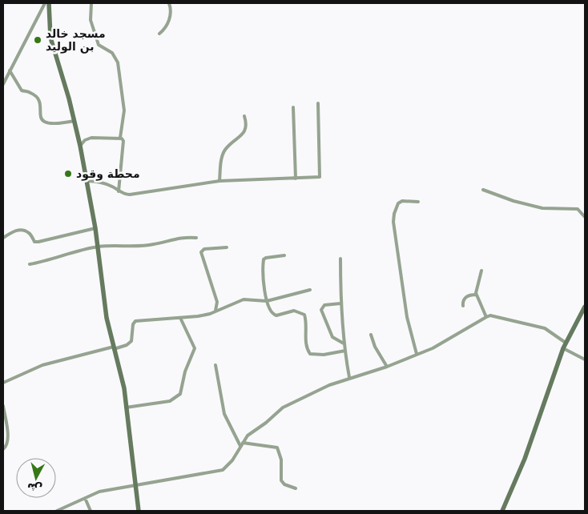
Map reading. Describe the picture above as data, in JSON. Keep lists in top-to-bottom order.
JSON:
{
  "places": ["مسجد خالد بن الوليد", "محطة وقود"],
  "north": "bottom"
}
